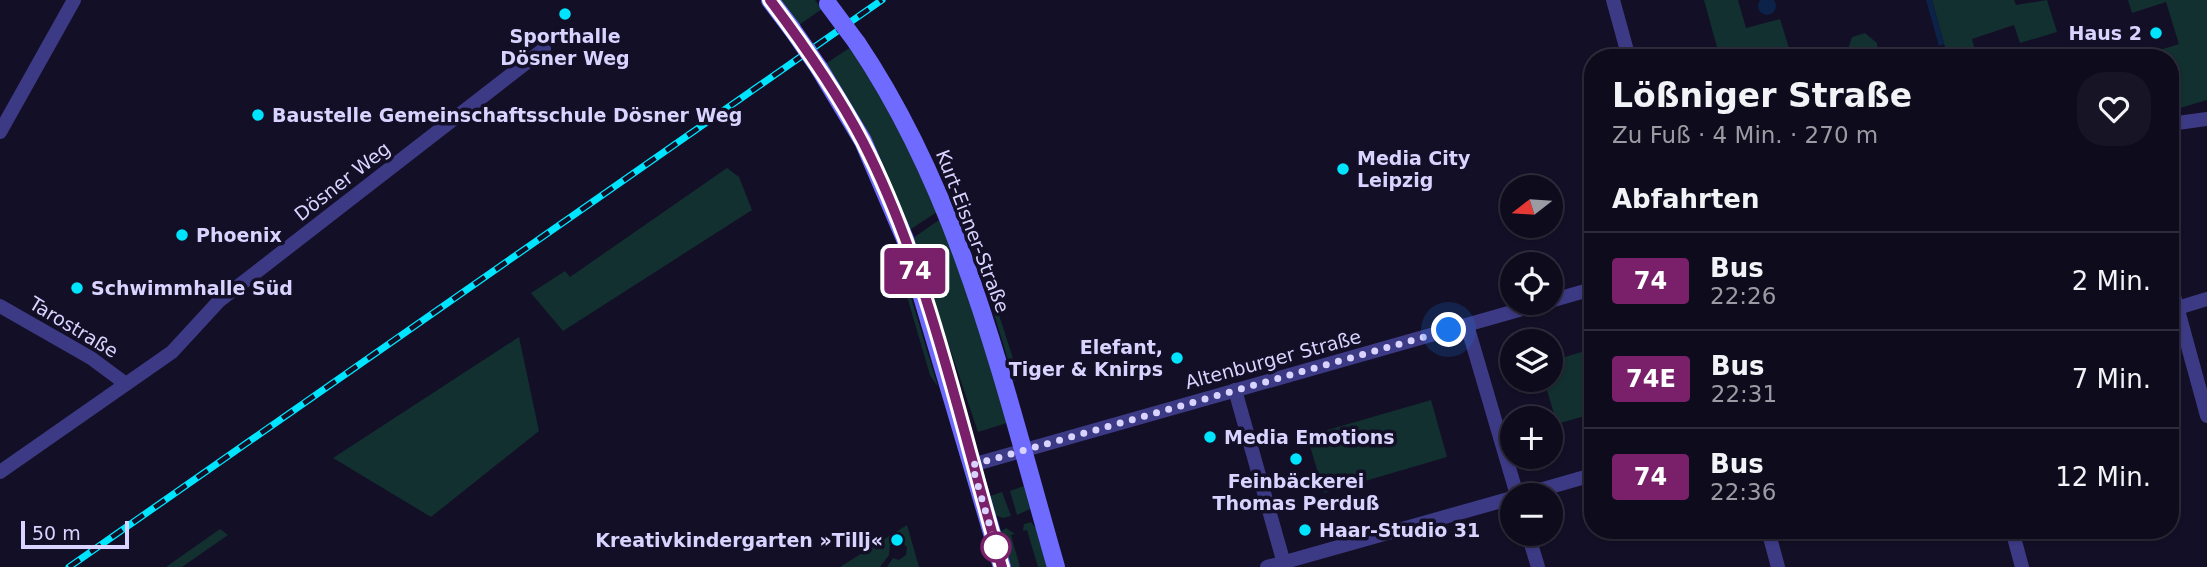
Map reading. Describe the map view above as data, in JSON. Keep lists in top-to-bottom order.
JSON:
{
  "streets": {
    "main road": ["Kurt-Eisner-Straße"],
    "street": ["Dösner Weg", "Tarostraße", "Altenburger Straße"]
  },
  "crossings": [
    ["Dösner Weg", "Tarostraße"],
    ["Kurt-Eisner-Straße", "Altenburger Straße"]
  ],
  "places": [
    "Sporthalle Dösner Weg",
    "Haus 2",
    "Baustelle Gemeinschaftsschule Dösner Weg",
    "Media City Leipzig",
    "Phoenix",
    "Schwimmhalle Süd",
    "Elefant, Tiger & Knirps",
    "Media Emotions",
    "Feinbäckerei Thomas Perduß",
    "Haar-Studio 31",
    "Kreativkindergarten »Tillj«"
  ],
  "lines": ["bus line 74"],
  "scale_bar": "50 m",
  "north": "left",
  "page": {
    "on_map": "74",
    "heading": [
      ["Lößniger Straße", "Zu Fuß · 4 Min. · 270 m"],
      "Abfahrten"
    ],
    "map_buttons": ["+", "−"],
    "list": [
      {
        "mark": "74",
        "name": "Bus",
        "note": "22:26",
        "value": "2 Min."
      },
      {
        "mark": "74E",
        "name": "Bus",
        "note": "22:31",
        "value": "7 Min."
      },
      {
        "mark": "74",
        "name": "Bus",
        "note": "22:36",
        "value": "12 Min."
      }
    ],
    "scale": "50 m"
  }
}
